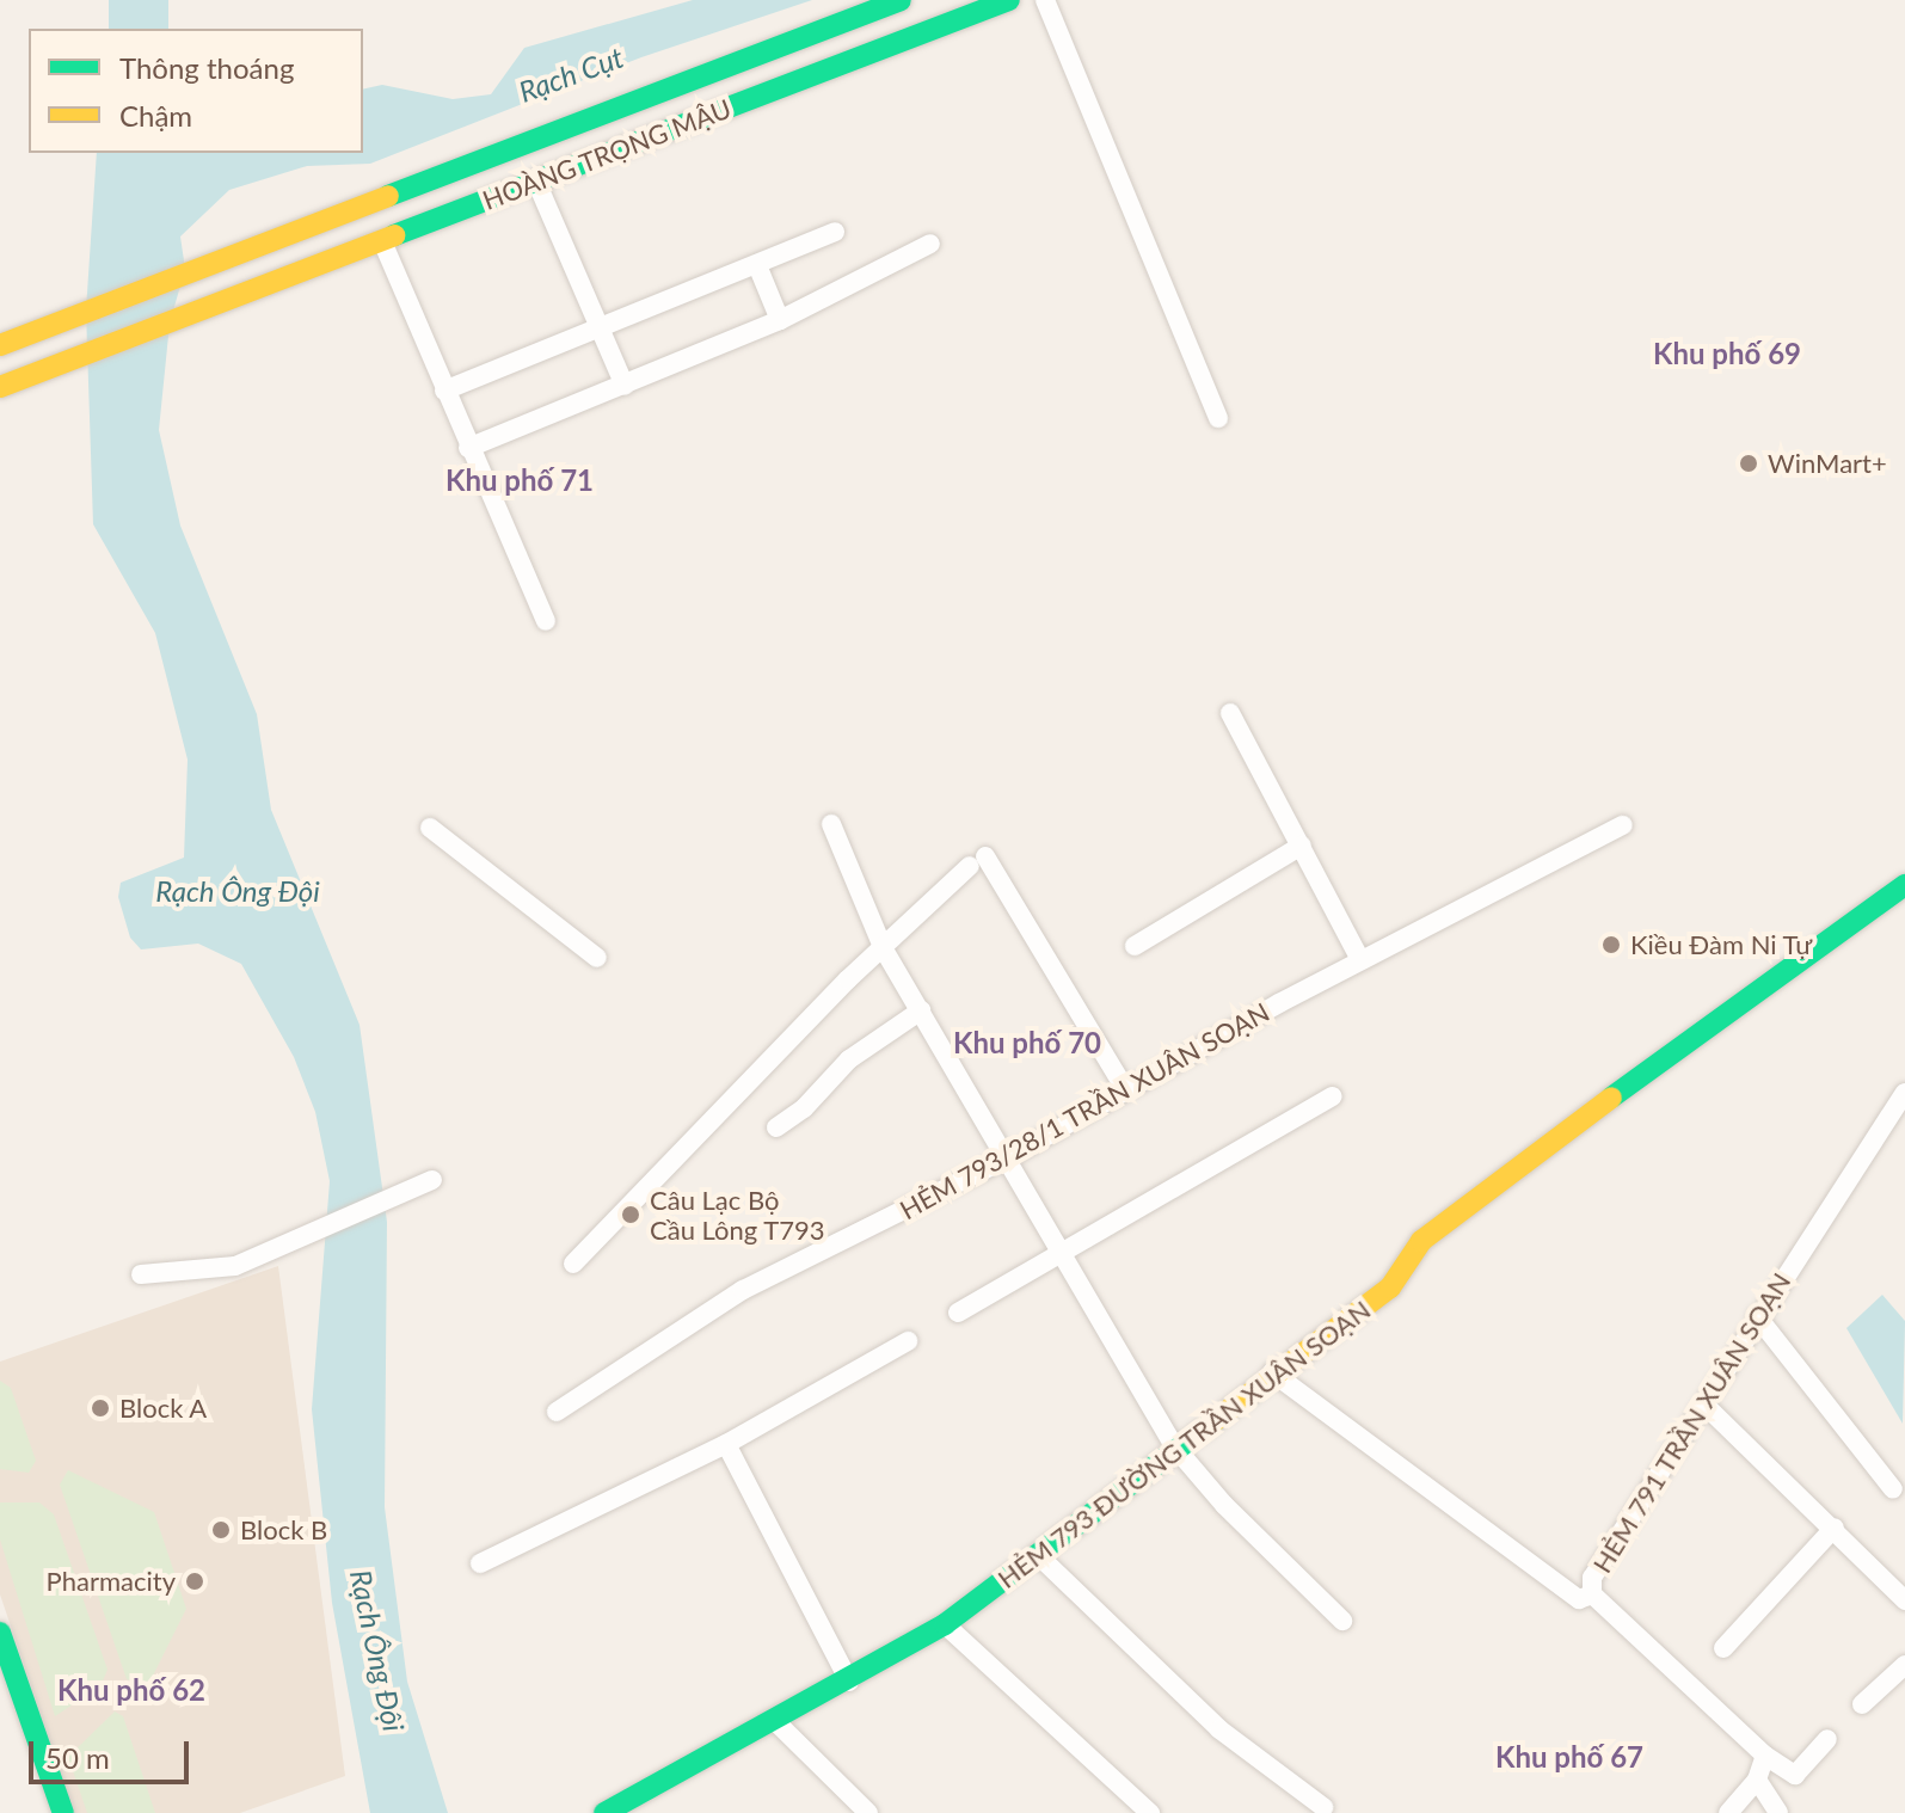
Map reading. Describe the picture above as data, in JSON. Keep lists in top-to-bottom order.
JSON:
{
  "streets": {
    "main road": ["HOÀNG TRỌNG MẬU", "HẺM 793 ĐƯỜNG TRẦN XUÂN SOẠN"],
    "street": ["HẺM 793/28/1 TRẦN XUÂN SOẠN", "HẺM 791 TRẦN XUÂN SOẠN"]
  },
  "districts": [
    "Khu phố 69",
    "Khu phố 71",
    "Khu phố 70",
    "Khu phố 62",
    "Khu phố 67"
  ],
  "water": ["Rạch Cụt", "Rạch Ông Đội"],
  "places": [
    "WinMart+",
    "Kiều Đàm Ni Tự",
    "Câu Lạc Bộ Cầu Lông T793",
    "Block A",
    "Block B",
    "Pharmacity"
  ],
  "legend": ["Thông thoáng", "Chậm"],
  "scale_bar": "50 m"
}
